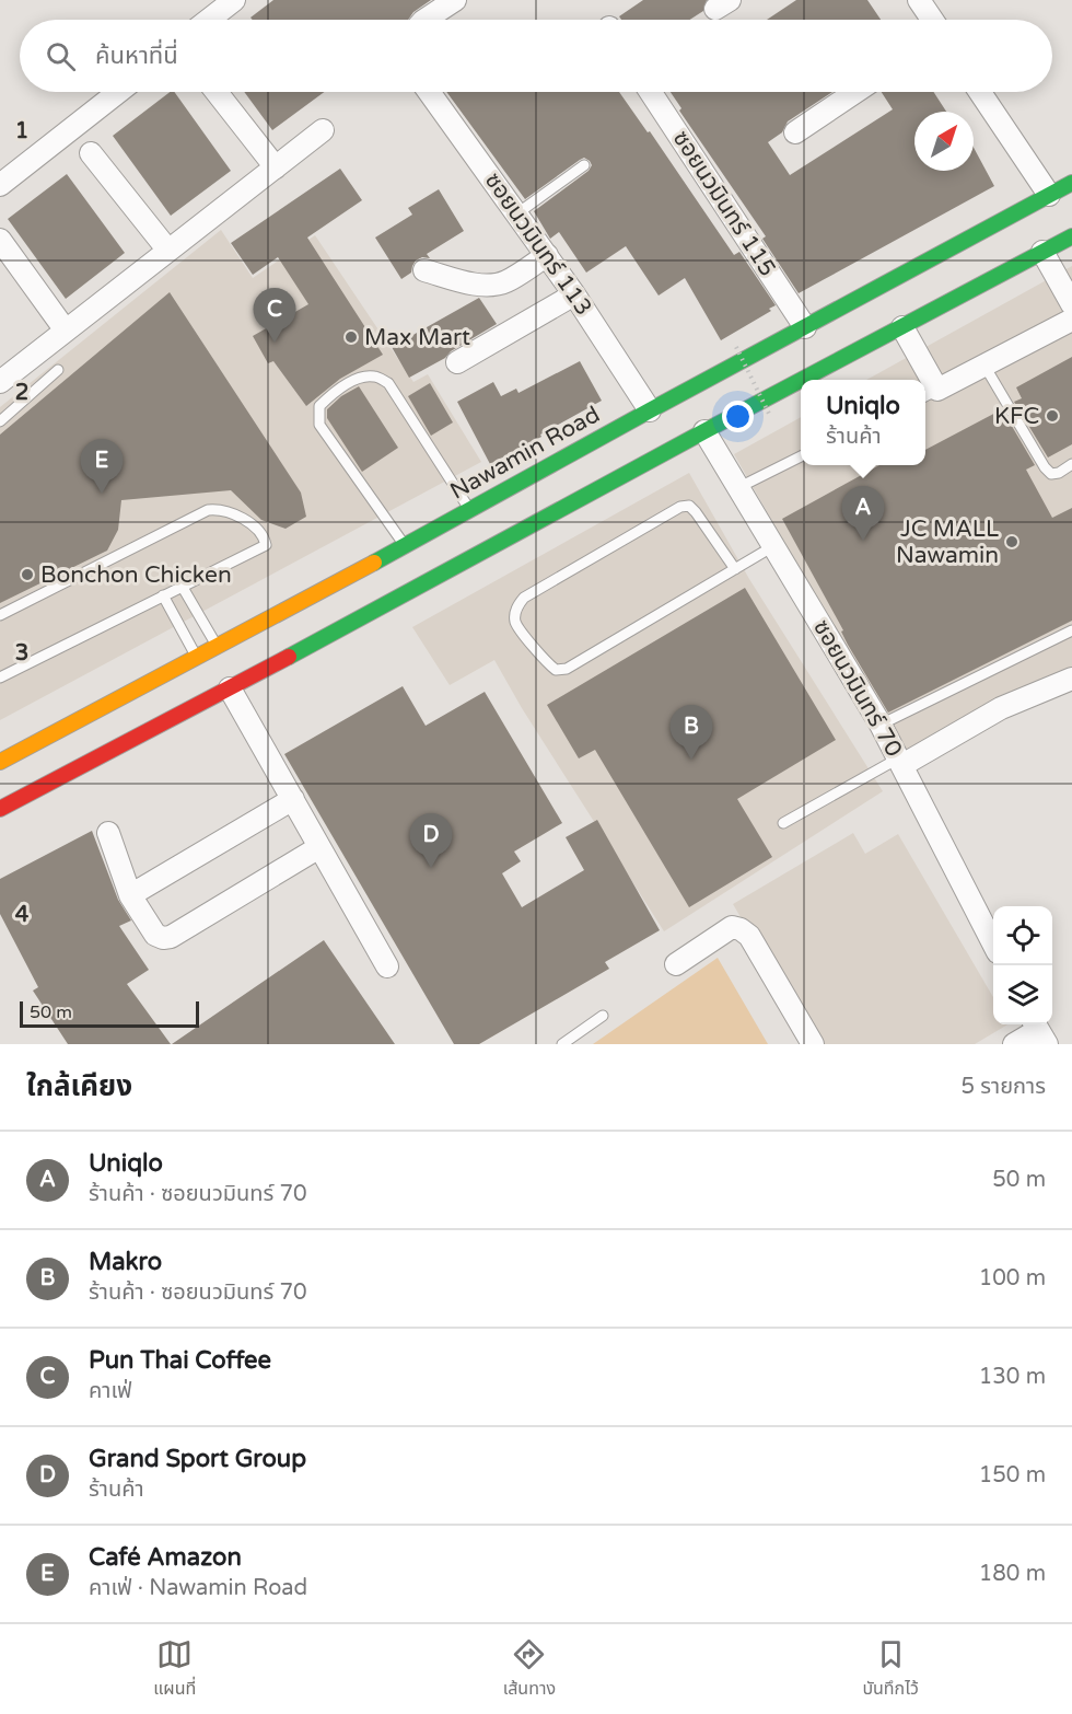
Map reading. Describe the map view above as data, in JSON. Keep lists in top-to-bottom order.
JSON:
{
  "streets": {
    "main road": ["Nawamin Road"],
    "street": ["ซอยนวมินทร์ 115", "ซอยนวมินทร์ 113", "ซอยนวมินทร์ 70"]
  },
  "crossings": [
    ["ซอยนวมินทร์ 115", "Nawamin Road"],
    ["ซอยนวมินทร์ 113", "Nawamin Road"]
  ],
  "places": [
    "Max Mart",
    "KFC",
    "JC MALL Nawamin",
    "Bonchon Chicken"
  ],
  "scale_bar": "50 m",
  "north": "top right",
  "page": {
    "search": "ค้นหาที่นี่",
    "pins": [
      "C",
      "E",
      "A",
      "B",
      "D"
    ],
    "popup": ["Uniqlo", "ร้านค้า"],
    "scale": "50 m",
    "heading": ["ใกล้เคียง", "5 รายการ"],
    "list": [
      {
        "mark": "A",
        "name": "Uniqlo",
        "note": "ร้านค้า · ซอยนวมินทร์ 70",
        "value": "50 m"
      },
      {
        "mark": "B",
        "name": "Makro",
        "note": "ร้านค้า · ซอยนวมินทร์ 70",
        "value": "100 m"
      },
      {
        "mark": "C",
        "name": "Pun Thai Coffee",
        "note": "คาเฟ่",
        "value": "130 m"
      },
      {
        "mark": "D",
        "name": "Grand Sport Group",
        "note": "ร้านค้า",
        "value": "150 m"
      },
      {
        "mark": "E",
        "name": "Café Amazon",
        "note": "คาเฟ่ · Nawamin Road",
        "value": "180 m"
      }
    ],
    "nav": ["แผนที่", "เส้นทาง", "บันทึกไว้"]
  },
  "grid": {
    "rows": [
      "1",
      "2",
      "3",
      "4"
    ]
  }
}
